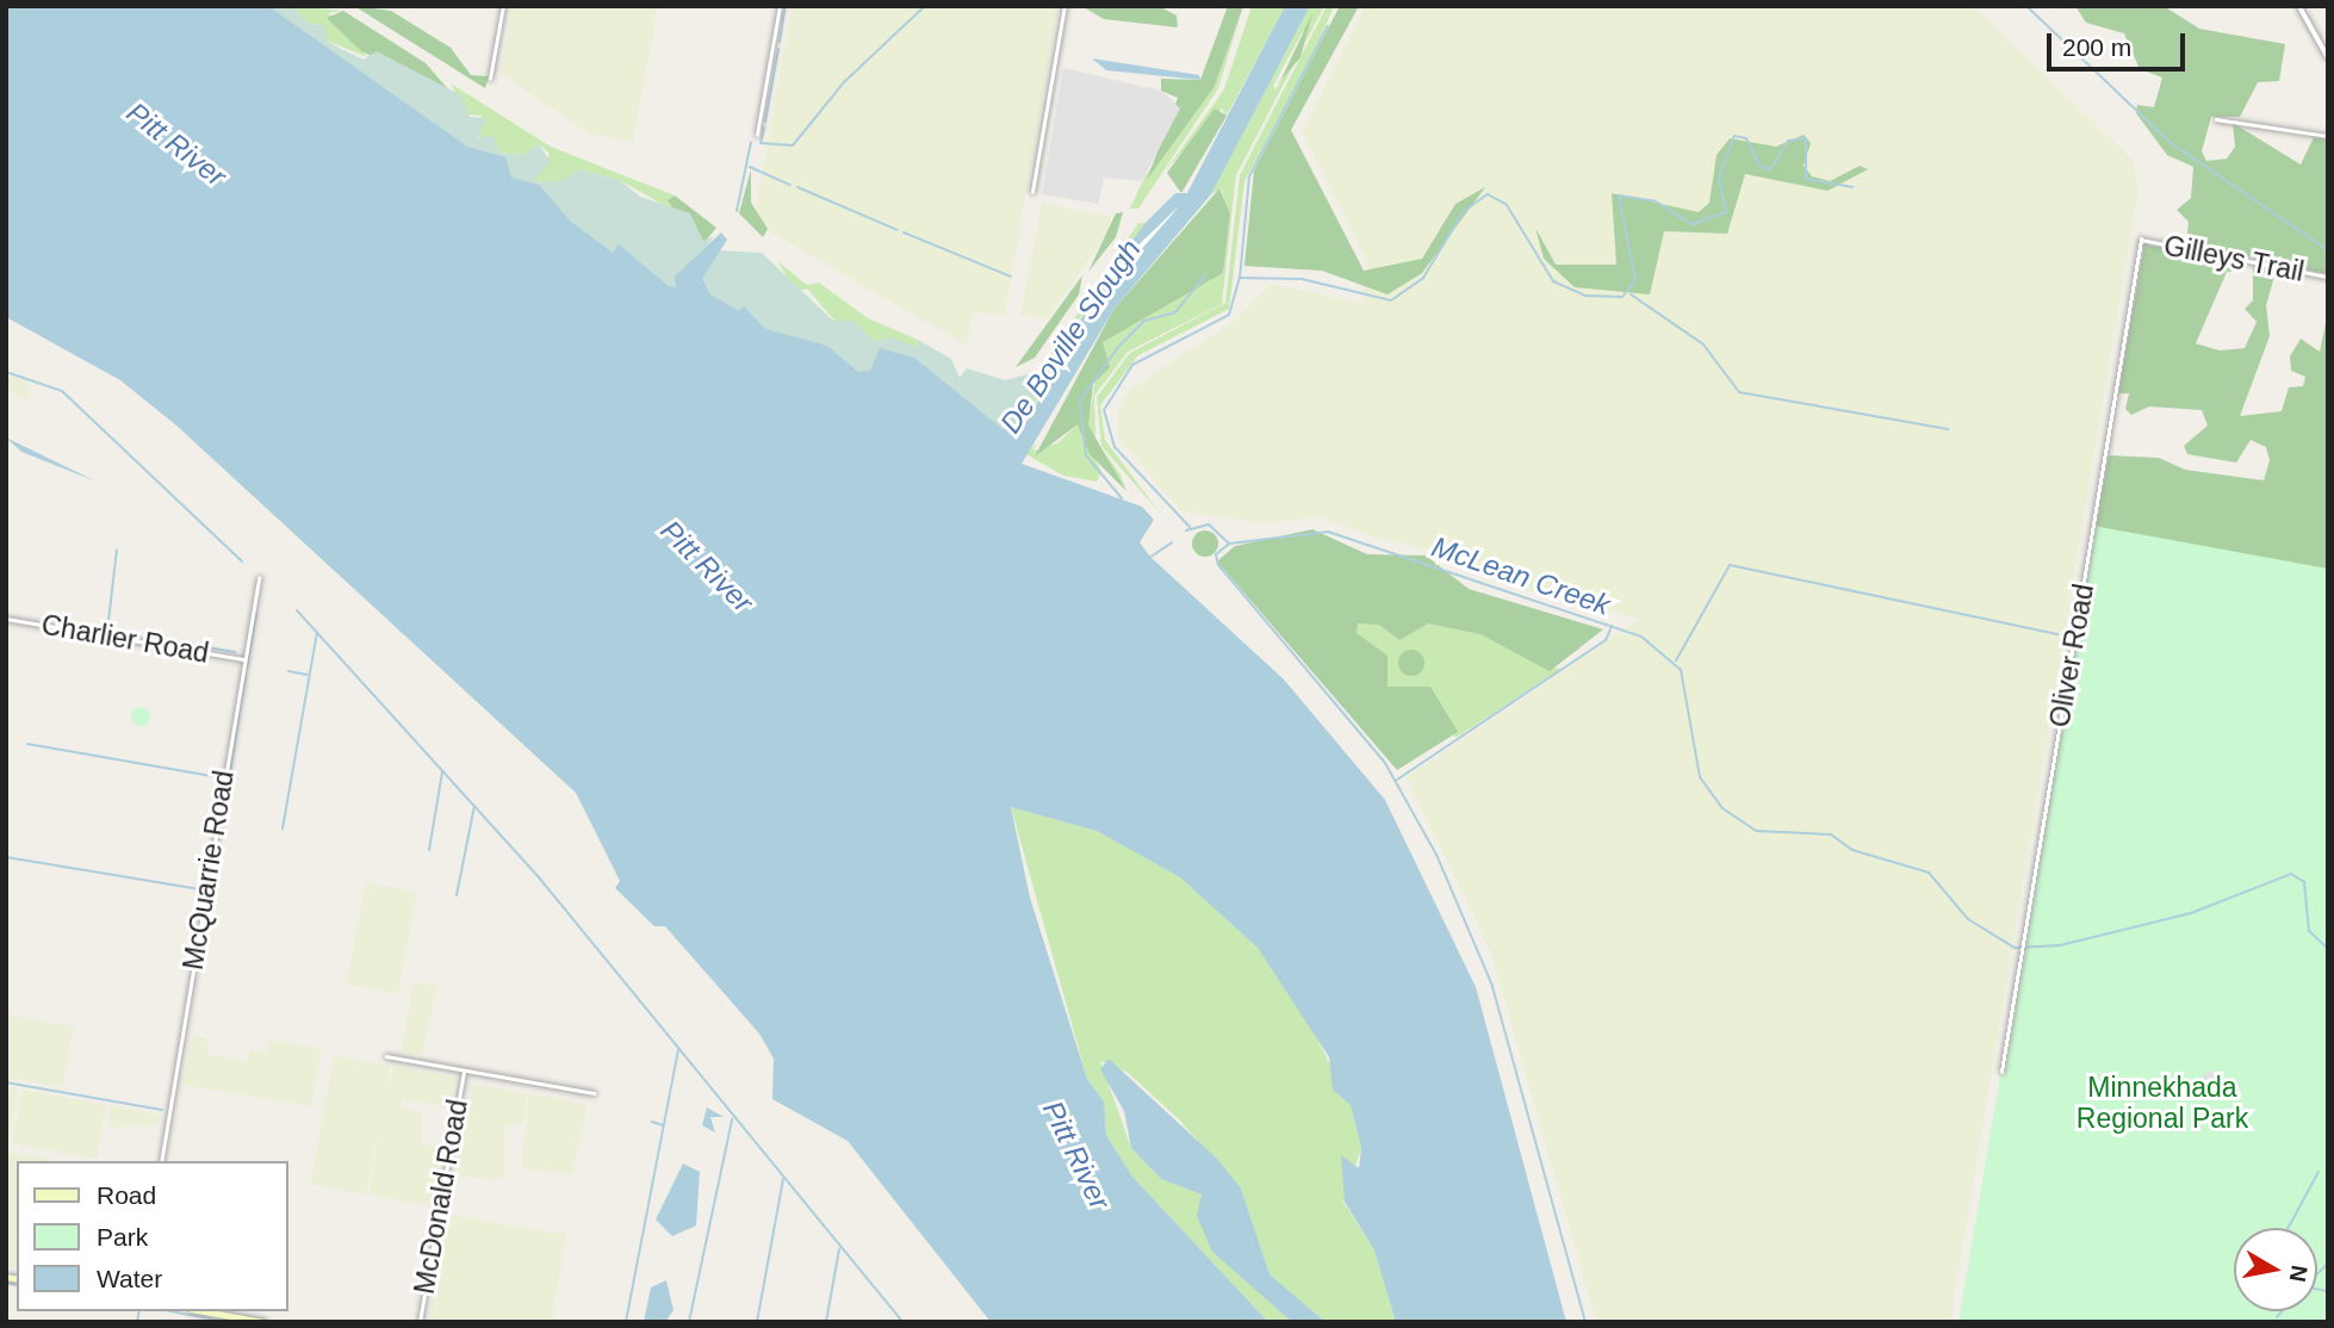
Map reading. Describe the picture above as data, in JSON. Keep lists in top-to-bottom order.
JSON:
{
  "streets": {
    "street": [
      "Gilleys Trail",
      "Charlier Road",
      "Oliver Road",
      "McQuarrie Road",
      "McDonald Road"
    ]
  },
  "crossings": [
    ["Gilleys Trail", "Oliver Road"],
    ["Charlier Road", "McQuarrie Road"]
  ],
  "water": ["Pitt River", "De Boville Slough", "McLean Creek"],
  "parks": ["Minnekhada Regional Park"],
  "legend": ["Road", "Park", "Water"],
  "scale_bar": "200 m",
  "north": "right"
}
